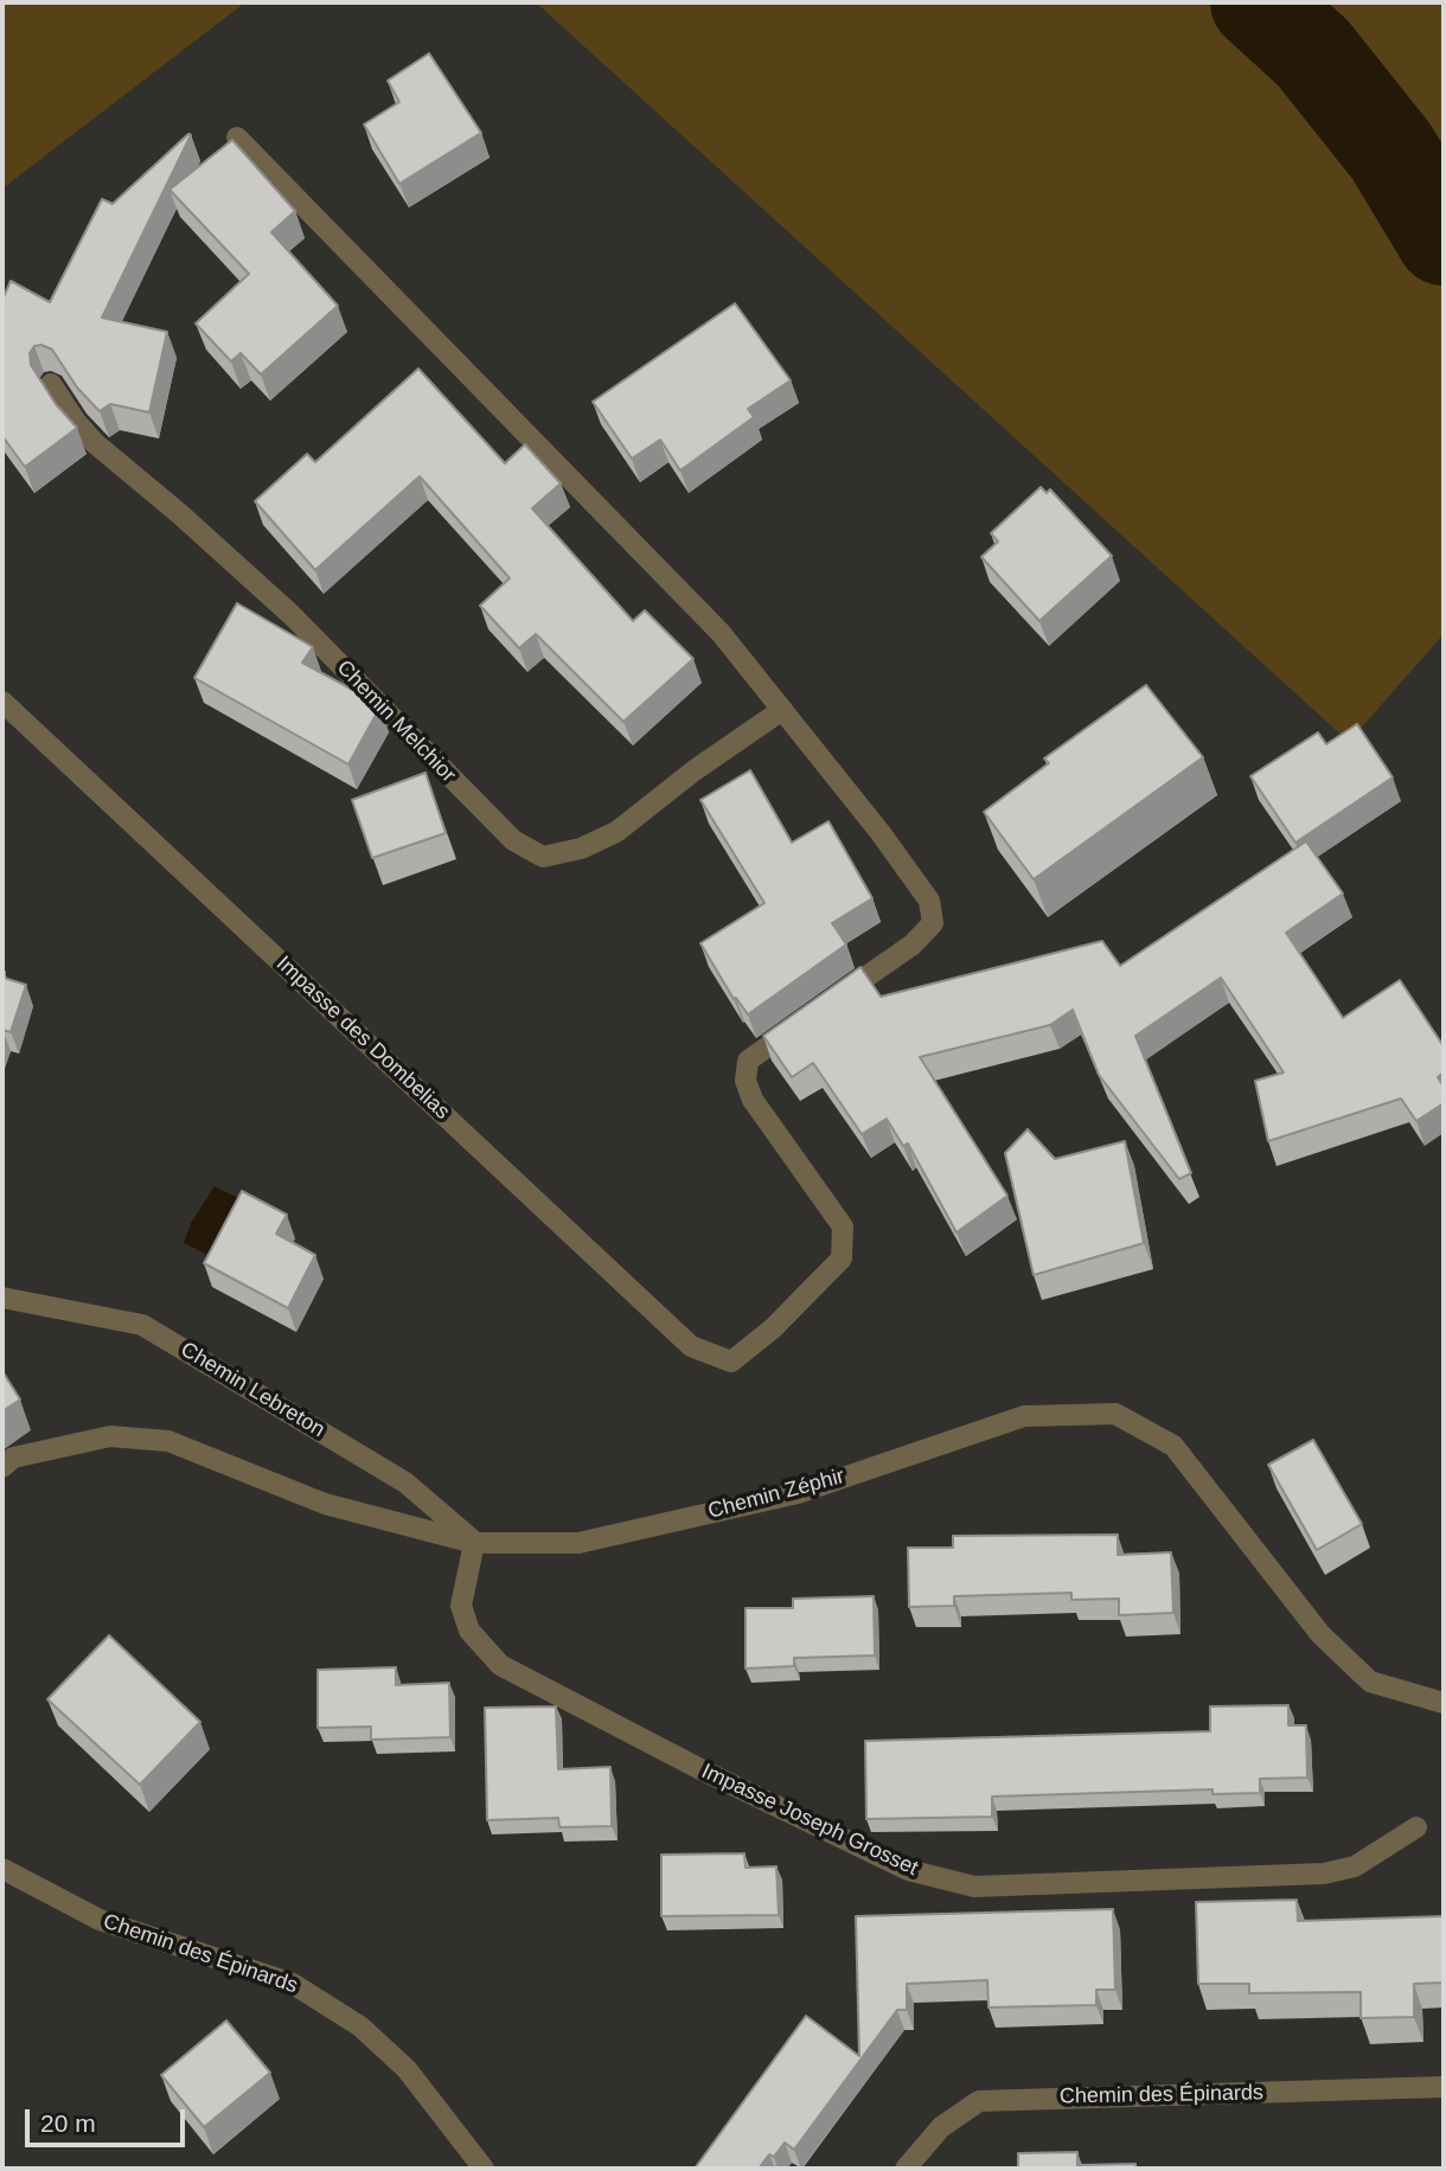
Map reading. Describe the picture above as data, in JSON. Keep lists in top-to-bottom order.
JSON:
{
  "streets": {
    "street": [
      "Chemin Melchior",
      "Impasse des Dombelias",
      "Chemin Lebreton",
      "Chemin Zéphir",
      "Impasse Joseph Grosset",
      "Chemin des Épinards"
    ]
  },
  "crossings": [
    ["Chemin Melchior", "Impasse des Dombelias"],
    ["Chemin Lebreton", "Chemin Zéphir"],
    ["Chemin Lebreton", "Impasse Joseph Grosset"],
    ["Chemin Zéphir", "Impasse Joseph Grosset"]
  ],
  "scale_bar": "20 m"
}
